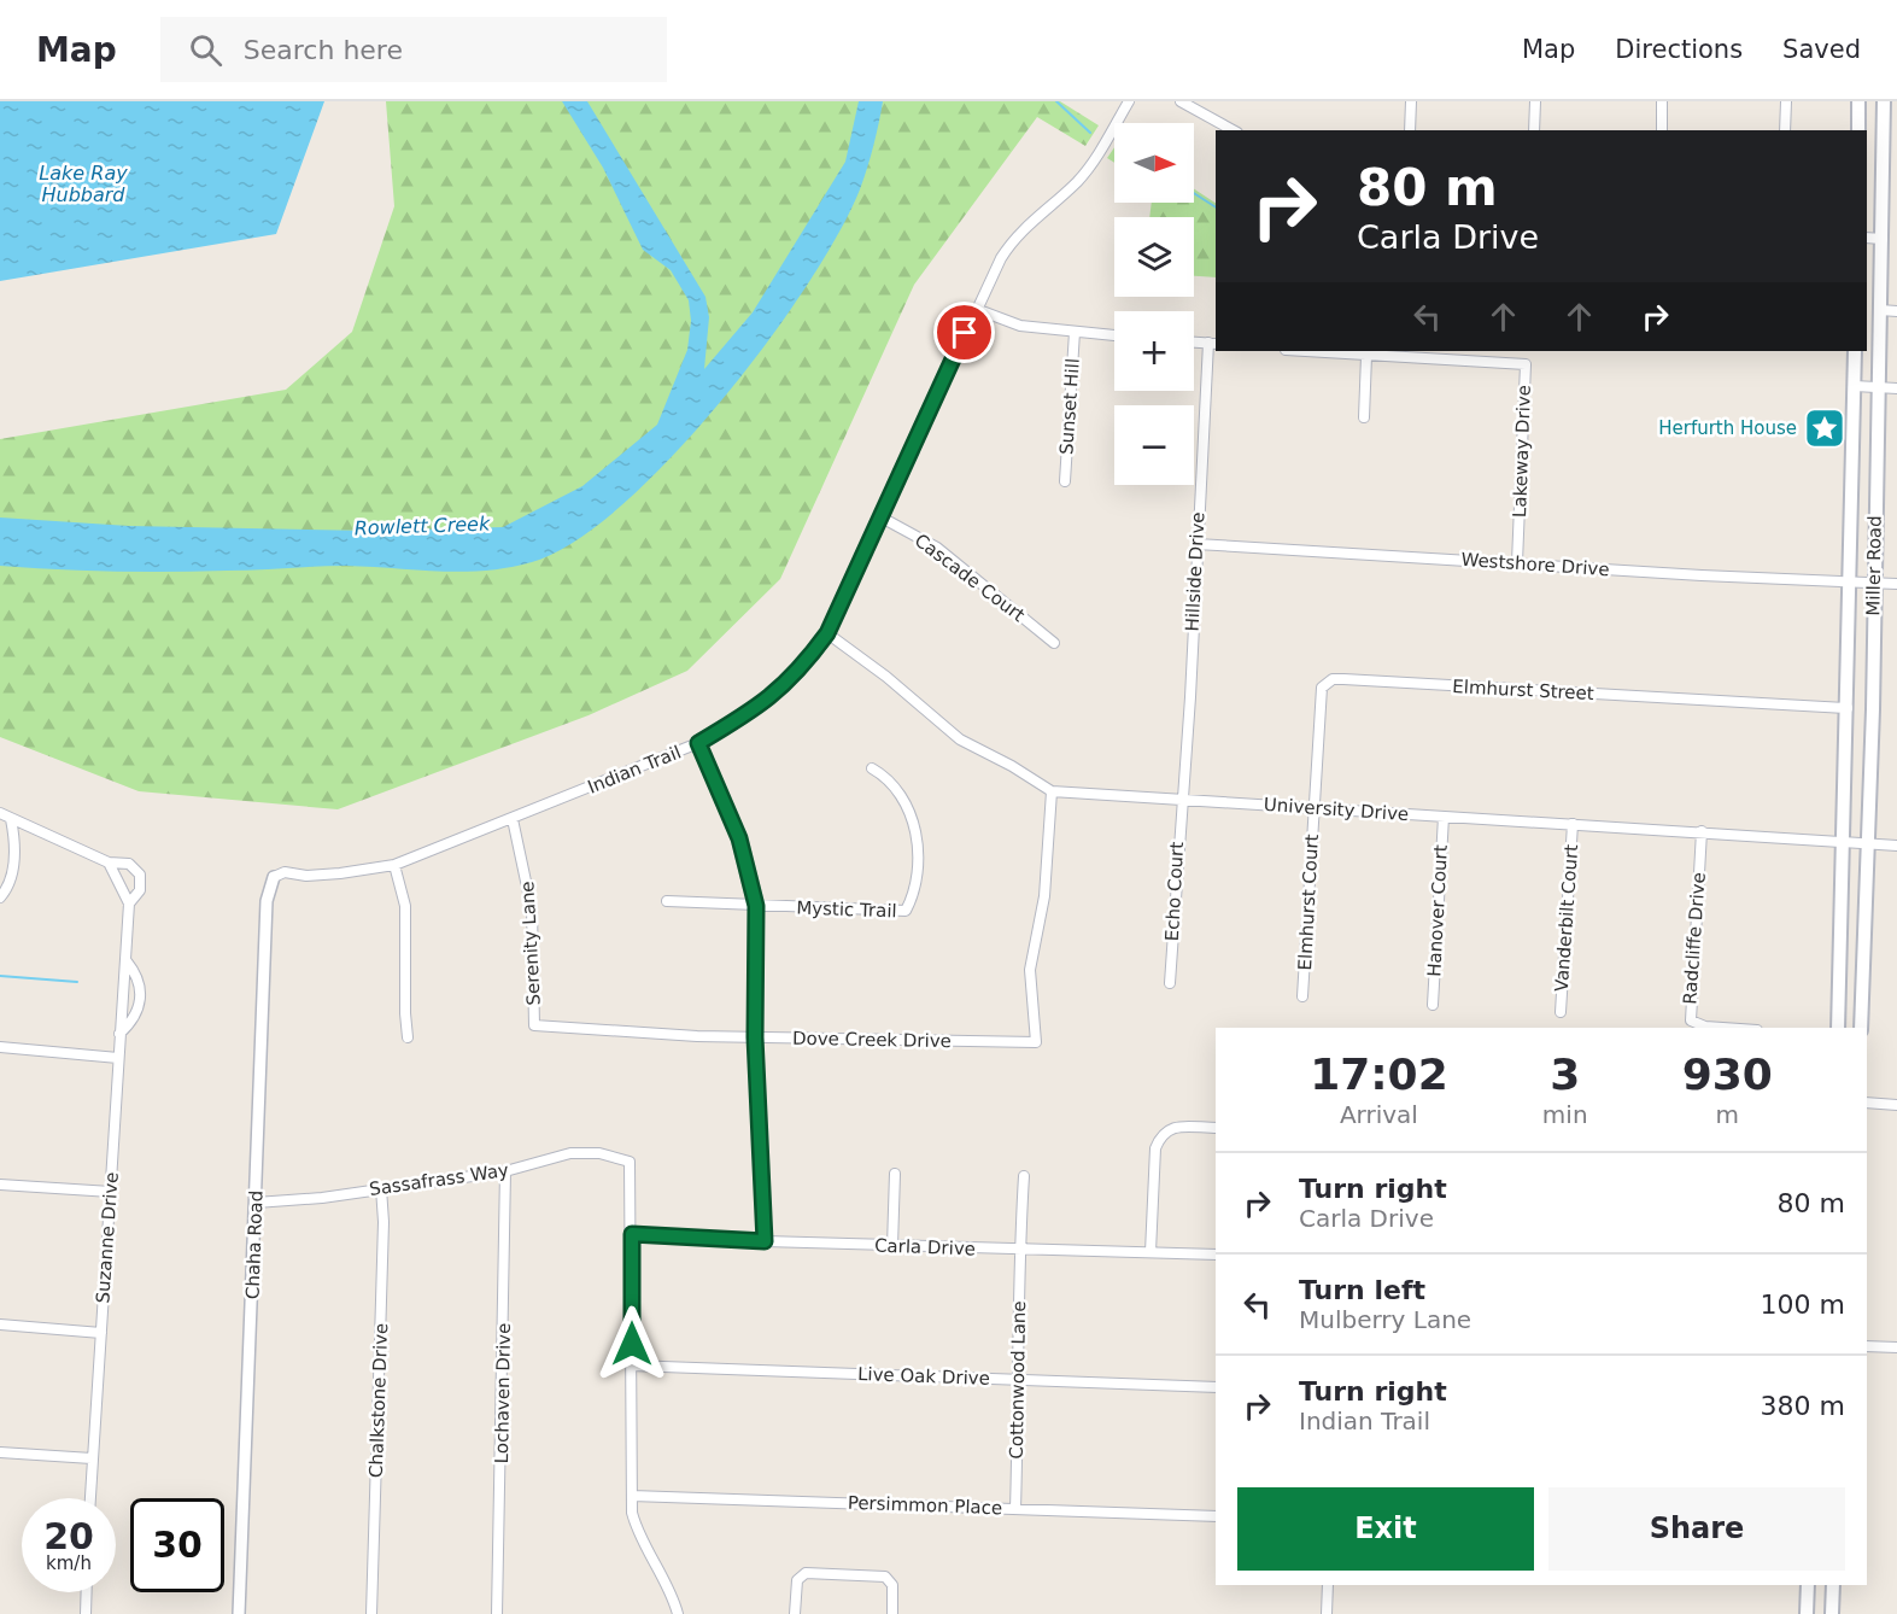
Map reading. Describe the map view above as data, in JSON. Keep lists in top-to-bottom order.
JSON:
{
  "streets": {
    "main road": ["Miller Road"],
    "street": [
      "Sunset Hill",
      "Lakeway Drive",
      "Westshore Drive",
      "Hillside Drive",
      "Cascade Court",
      "Elmhurst Street",
      "Indian Trail",
      "University Drive",
      "Echo Court",
      "Elmhurst Court",
      "Mystic Trail",
      "Hanover Court",
      "Vanderbilt Court",
      "Radcliffe Drive",
      "Serenity Lane",
      "Dove Creek Drive",
      "Sassafrass Way",
      "Suzanne Drive",
      "Chaha Road",
      "Carla Drive",
      "Live Oak Drive",
      "Cottonwood Lane",
      "Lochaven Drive",
      "Chalkstone Drive",
      "Persimmon Place"
    ]
  },
  "crossings": [
    ["Lakeway Drive", "Westshore Drive"],
    ["Westshore Drive", "Miller Road"],
    ["Westshore Drive", "Hillside Drive"],
    ["Miller Road", "Elmhurst Street"],
    ["Miller Road", "University Drive"],
    ["Hillside Drive", "University Drive"],
    ["Hillside Drive", "Echo Court"],
    ["Cascade Court", "Indian Trail"],
    ["Elmhurst Street", "University Drive"],
    ["Elmhurst Street", "Elmhurst Court"],
    ["Indian Trail", "University Drive"],
    ["Indian Trail", "Serenity Lane"],
    ["Indian Trail", "Chaha Road"],
    ["University Drive", "Echo Court"],
    ["University Drive", "Elmhurst Court"],
    ["University Drive", "Hanover Court"],
    ["University Drive", "Vanderbilt Court"],
    ["University Drive", "Radcliffe Drive"],
    ["University Drive", "Dove Creek Drive"],
    ["Serenity Lane", "Dove Creek Drive"],
    ["Sassafrass Way", "Chaha Road"],
    ["Sassafrass Way", "Carla Drive"],
    ["Sassafrass Way", "Lochaven Drive"],
    ["Sassafrass Way", "Chalkstone Drive"],
    ["Carla Drive", "Cottonwood Lane"],
    ["Live Oak Drive", "Cottonwood Lane"],
    ["Cottonwood Lane", "Persimmon Place"]
  ],
  "water": ["Lake Ray Hubbard", "Rowlett Creek"],
  "places": {
    "place": ["Herfurth House"]
  },
  "north": "right",
  "page": {
    "header": "Map",
    "search": "Search here",
    "nav": ["Map", "Directions", "Saved"],
    "map_buttons": ["+", "−"],
    "turn": ["80 m", "Carla Drive"],
    "eta": [
      "17:02",
      "Arrival",
      "3",
      "min",
      "930",
      "m"
    ],
    "list": [
      {
        "name": "Turn right",
        "note": "Carla Drive",
        "value": "80 m"
      },
      {
        "name": "Turn left",
        "note": "Mulberry Lane",
        "value": "100 m"
      },
      {
        "name": "Turn right",
        "note": "Indian Trail",
        "value": "380 m"
      }
    ],
    "buttons": ["Exit", "Share"],
    "speed": "20 km/h",
    "limit": "30"
  }
}
